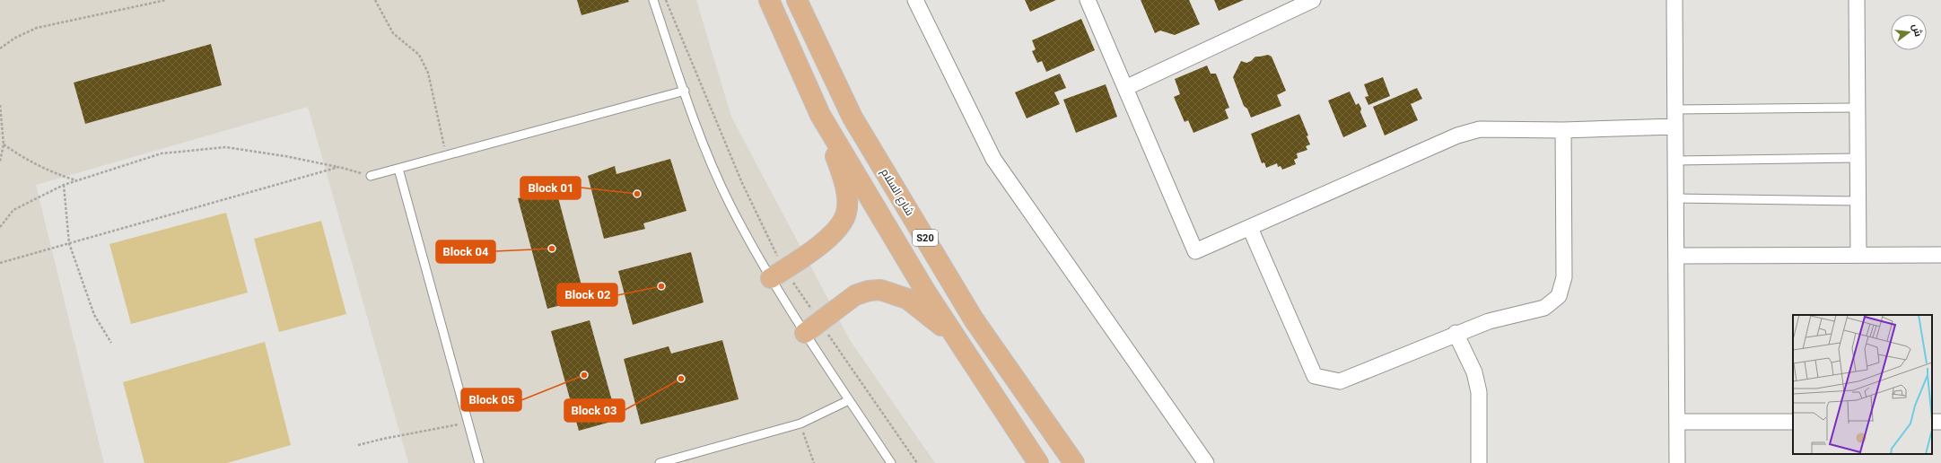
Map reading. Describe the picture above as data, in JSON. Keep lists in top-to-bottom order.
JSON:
{
  "streets": {
    "main road": ["شارع السلام", "S20"]
  },
  "places": [
    "Block 01",
    "Block 04",
    "Block 02",
    "Block 05",
    "Block 03"
  ],
  "north": "right"
}
